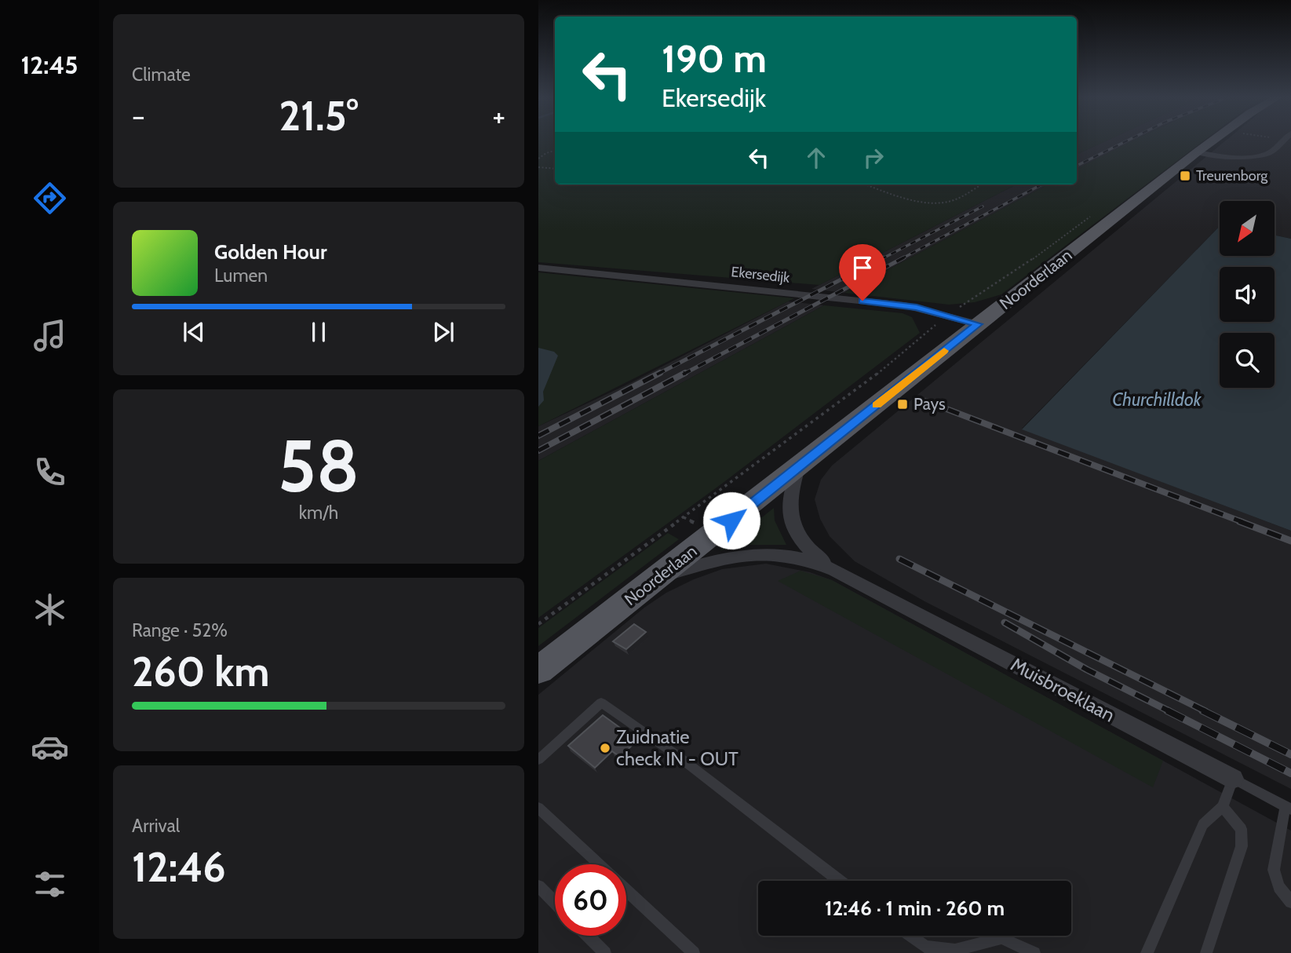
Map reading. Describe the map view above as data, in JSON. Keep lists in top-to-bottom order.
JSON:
{
  "streets": {
    "main road": ["Noorderlaan"],
    "street": ["Ekersedijk", "Muisbroeklaan"]
  },
  "crossings": [
    ["Ekersedijk", "Noorderlaan"],
    ["Noorderlaan", "Muisbroeklaan"]
  ],
  "water": ["Churchilldok"],
  "places": {
    "transit": ["Treurenborg", "Pays"],
    "other": ["Zuidnatie check IN - OUT"]
  },
  "north": "bottom left",
  "page": {
    "tabs": "12:45",
    "tile": [
      "Climate",
      ["58", "km/h"],
      ["Range · 52%", "260 km"],
      ["Arrival", "12:46"]
    ],
    "turn": ["190 m", "Ekersedijk"],
    "heat": ["−", "21.5°", "+"],
    "song": ["Golden Hour", "Lumen"],
    "limit": "60",
    "trip": "12:46 · 1 min · 260 m"
  }
}
